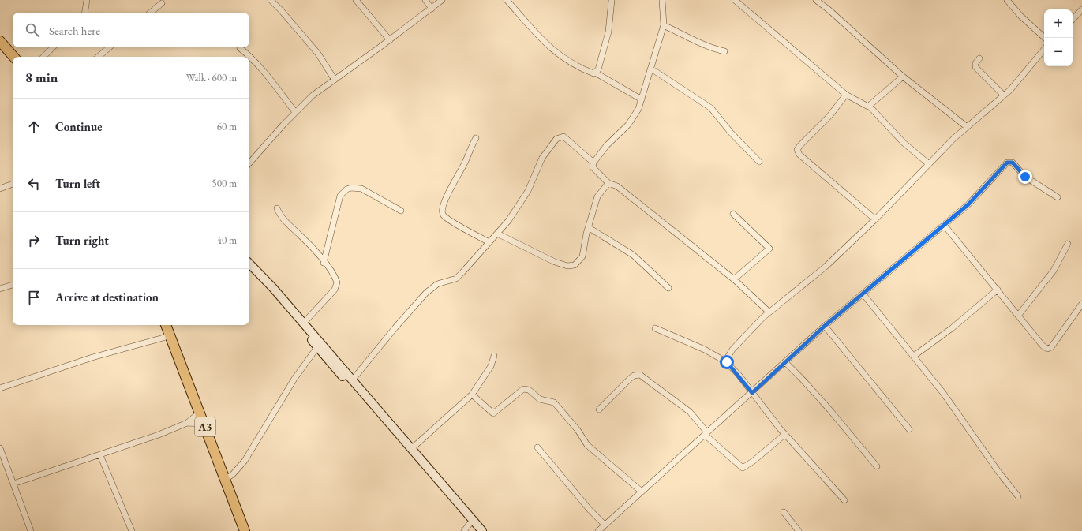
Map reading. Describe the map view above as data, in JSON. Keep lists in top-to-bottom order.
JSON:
{
  "streets": {
    "highway": ["A3"]
  },
  "page": {
    "map_buttons": ["+", "−"],
    "search": "Search here",
    "heading": ["8 min", "Walk · 600 m"],
    "list": [
      ["Continue", "60 m"],
      ["Turn left", "500 m"],
      ["Turn right", "40 m"],
      "Arrive at destination"
    ]
  }
}
